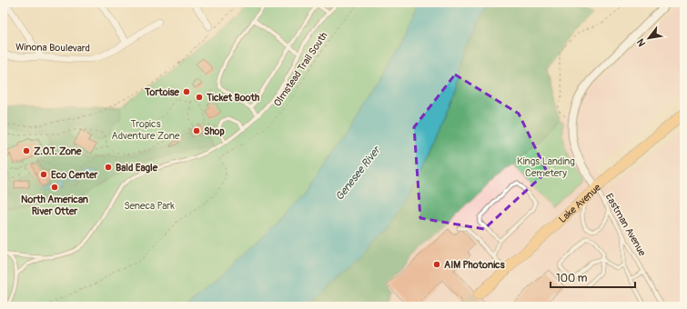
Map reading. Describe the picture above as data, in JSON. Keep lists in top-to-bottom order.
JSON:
{
  "streets": {
    "main road": ["Lake Avenue"],
    "street": ["Winona Boulevard"],
    "lane": ["Eastman Avenue"],
    "path": ["Olmstead Trail South"]
  },
  "crossings": [
    ["Lake Avenue", "Eastman Avenue"]
  ],
  "water": ["Genesee River"],
  "parks": ["Tropics Adventure Zone", "Kings Landing Cemetery", "Seneca Park"],
  "places": [
    "Tortoise",
    "Ticket Booth",
    "Shop",
    "Z.O.T. Zone",
    "Bald Eagle",
    "Eco Center",
    "North American River Otter",
    "AIM Photonics"
  ],
  "scale_bar": "100 m",
  "north": "bottom left"
}
